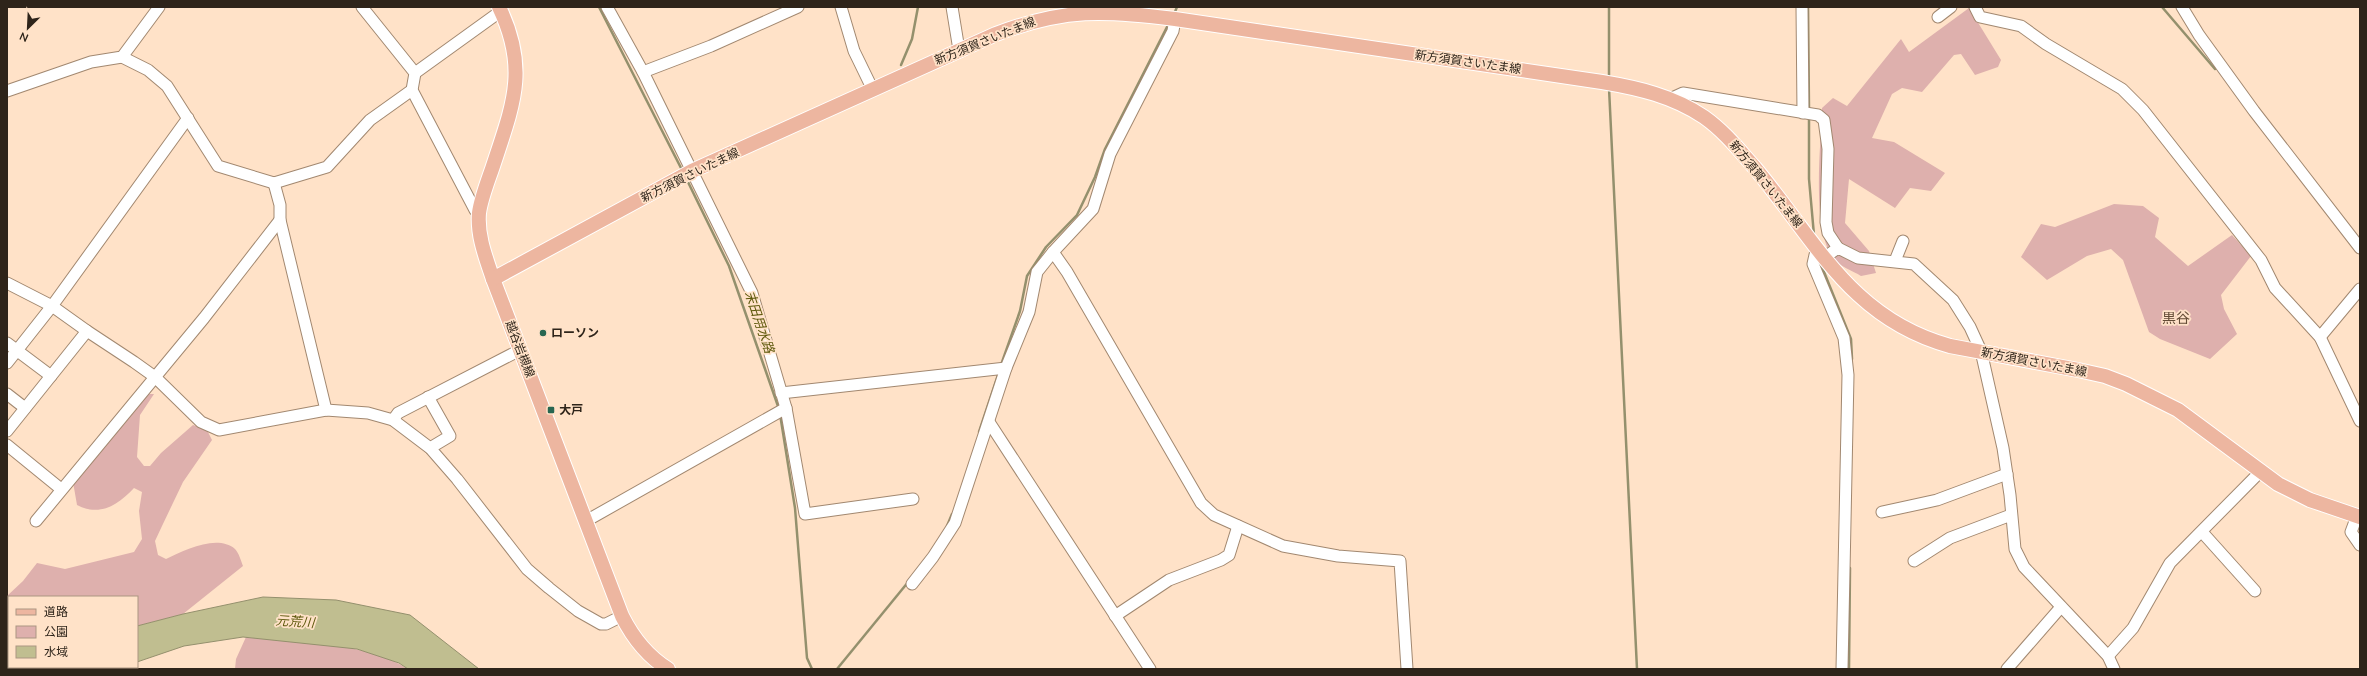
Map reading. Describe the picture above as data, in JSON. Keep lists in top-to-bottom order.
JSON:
{
  "streets": {
    "main road": ["新方須賀さいたま線", "越谷岩槻線"]
  },
  "crossings": [
    ["新方須賀さいたま線", "越谷岩槻線"]
  ],
  "districts": ["黒谷"],
  "water": ["末田用水路", "元荒川"],
  "places": {
    "other": ["ローソン"],
    "transit": ["大戸"]
  },
  "legend": ["道路", "公園", "水域"],
  "north": "bottom left"
}
